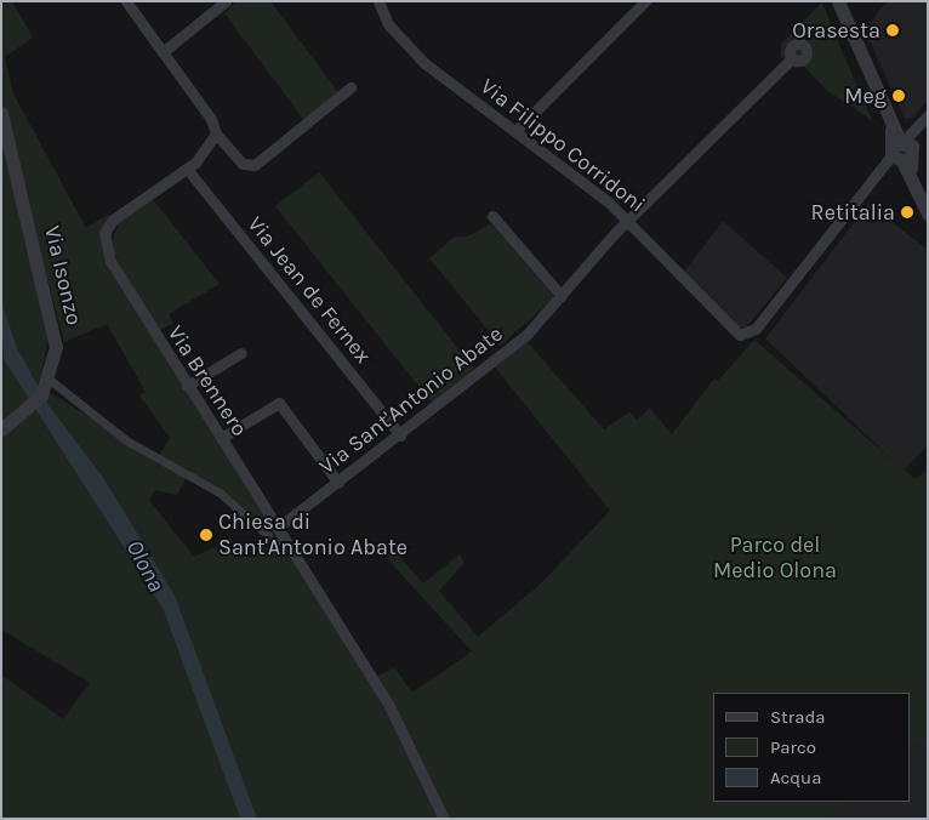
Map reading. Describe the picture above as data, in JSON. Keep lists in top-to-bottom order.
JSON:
{
  "streets": {
    "street": [
      "Via Filippo Corridoni",
      "Via Isonzo",
      "Via Jean de Fernex",
      "Via Brennero",
      "Via Sant'Antonio Abate"
    ]
  },
  "crossings": [
    ["Via Filippo Corridoni", "Via Sant'Antonio Abate"],
    ["Via Jean de Fernex", "Via Brennero"],
    ["Via Jean de Fernex", "Via Sant'Antonio Abate"],
    ["Via Brennero", "Via Sant'Antonio Abate"]
  ],
  "water": ["Olona"],
  "parks": ["Parco del Medio Olona"],
  "places": [
    "Orasesta",
    "Meg",
    "Retitalia",
    "Chiesa di Sant'Antonio Abate"
  ],
  "legend": ["Strada", "Parco", "Acqua"]
}
